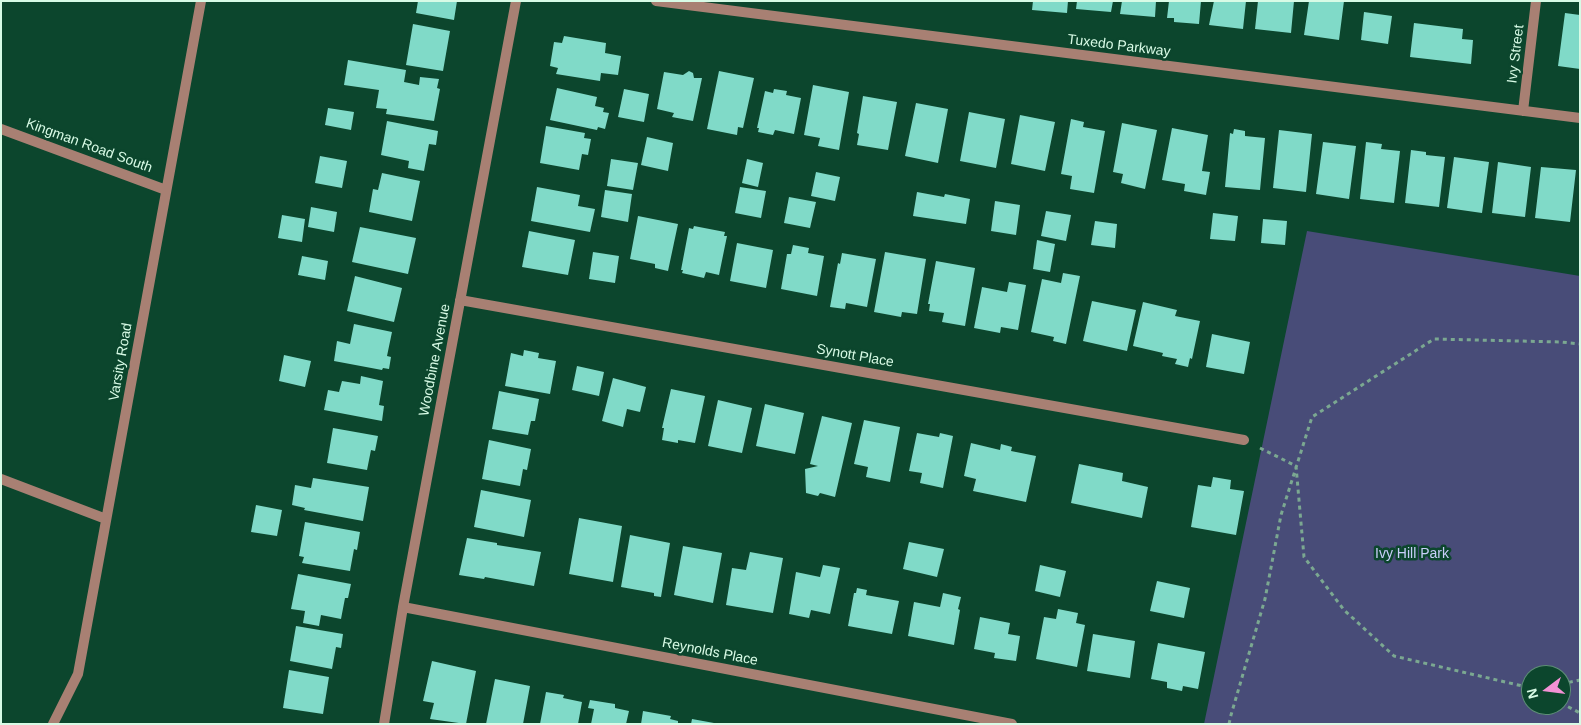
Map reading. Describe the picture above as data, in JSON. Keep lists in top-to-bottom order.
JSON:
{
  "streets": {
    "street": [
      "Tuxedo Parkway",
      "Ivy Street",
      "Kingman Road South",
      "Synott Place",
      "Woodbine Avenue",
      "Varsity Road",
      "Reynolds Place"
    ]
  },
  "crossings": [
    ["Tuxedo Parkway", "Ivy Street"],
    ["Kingman Road South", "Varsity Road"],
    ["Synott Place", "Woodbine Avenue"],
    ["Woodbine Avenue", "Reynolds Place"]
  ],
  "parks": ["Ivy Hill Park"],
  "north": "left"
}
